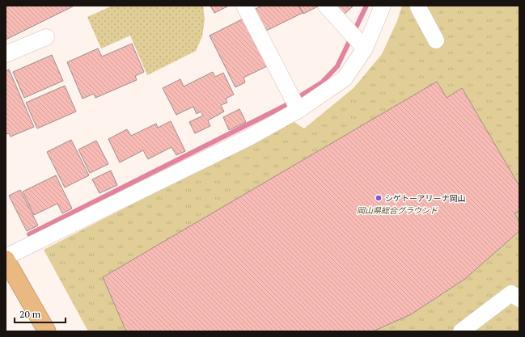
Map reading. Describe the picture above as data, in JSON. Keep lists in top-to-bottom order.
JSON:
{
  "parks": ["岡山県総合グラウンド"],
  "places": ["シゲトーアリーナ岡山"],
  "scale_bar": "20 m"
}
